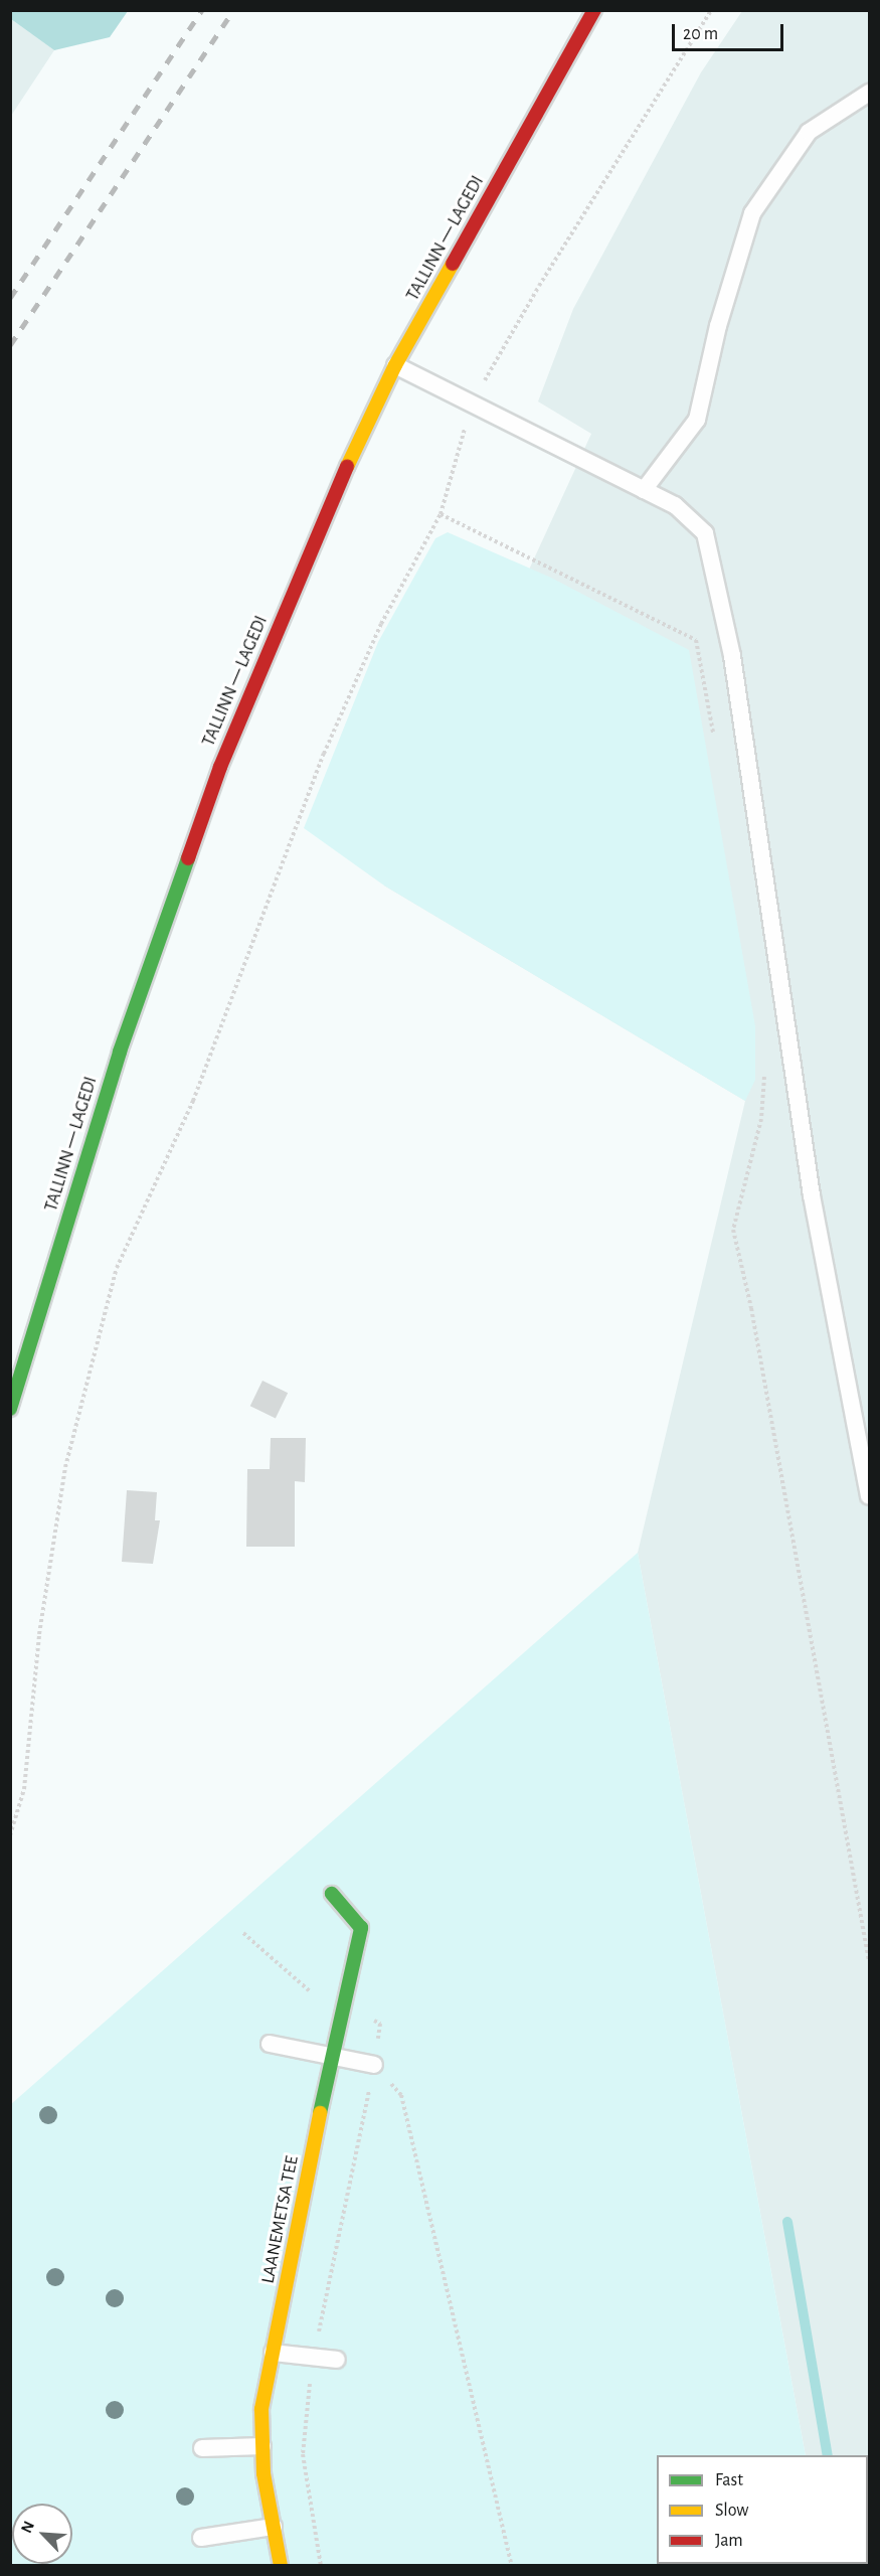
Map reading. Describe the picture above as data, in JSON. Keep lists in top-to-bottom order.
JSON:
{
  "streets": {
    "street": ["TALLINN — LAGEDI", "LAANEMETSA TEE"]
  },
  "legend": ["Fast", "Slow", "Jam"],
  "scale_bar": "20 m",
  "north": "top left"
}
